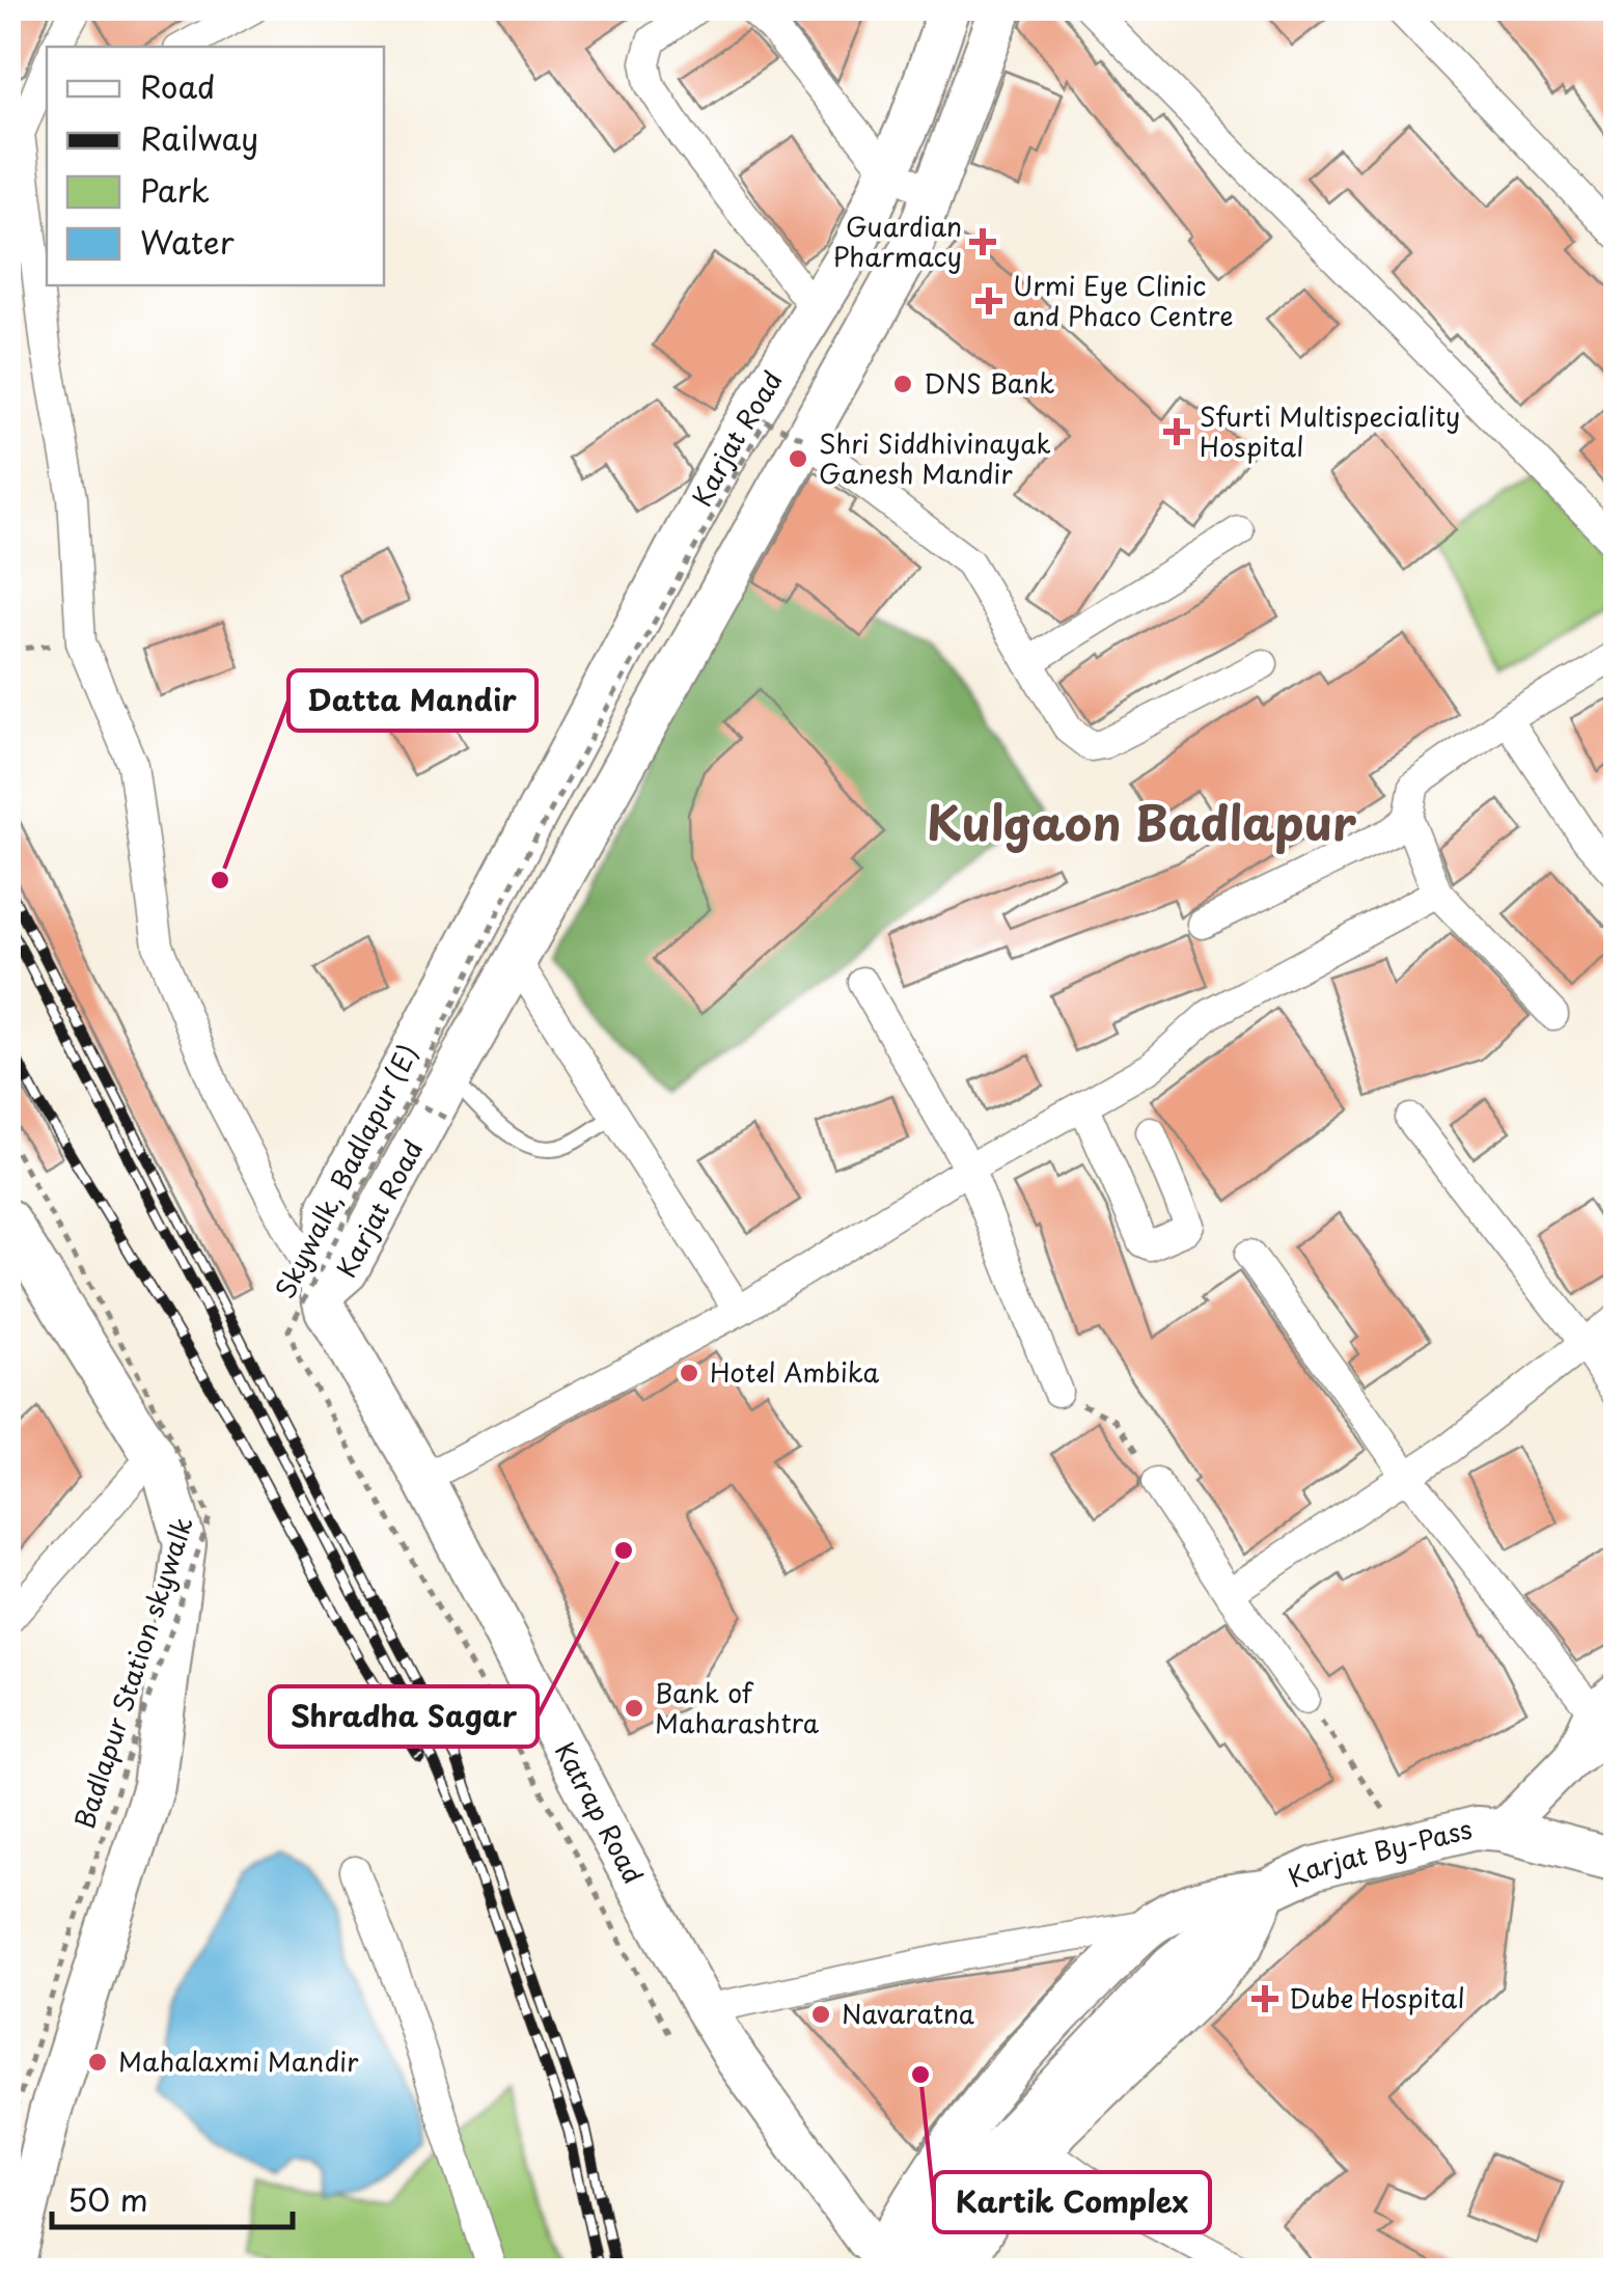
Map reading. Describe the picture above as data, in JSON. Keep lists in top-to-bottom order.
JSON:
{
  "streets": {
    "main road": ["Karjat Road", "Katrap Road", "Karjat By-Pass"],
    "path": ["Skywalk, Badlapur (E)", "Badlapur Station skywalk"]
  },
  "crossings": [
    ["Karjat Road", "Skywalk, Badlapur (E)"],
    ["Karjat Road", "Katrap Road"],
    ["Katrap Road", "Karjat By-Pass"]
  ],
  "districts": ["Kulgaon Badlapur"],
  "places": {
    "health": [
      "Guardian Pharmacy",
      "Urmi Eye Clinic and Phaco Centre",
      "Sfurti Multispeciality Hospital",
      "Dube Hospital"
    ],
    "other": [
      "DNS Bank",
      "Shri Siddhivinayak Ganesh Mandir",
      "Datta Mandir",
      "Hotel Ambika",
      "Shradha Sagar",
      "Bank of Maharashtra",
      "Navaratna",
      "Mahalaxmi Mandir",
      "Kartik Complex"
    ]
  },
  "legend": [
    "Road",
    "Railway",
    "Park",
    "Water"
  ],
  "scale_bar": "50 m"
}
